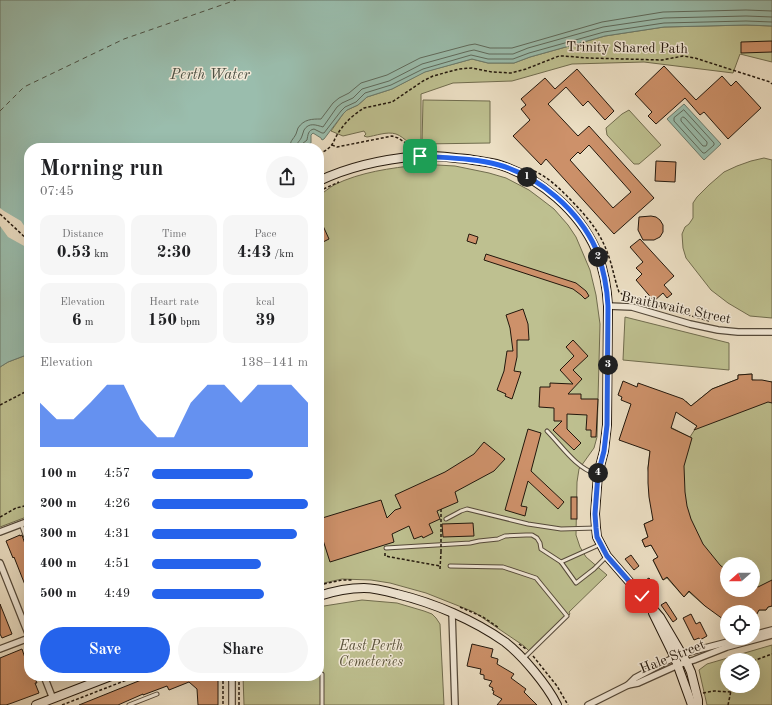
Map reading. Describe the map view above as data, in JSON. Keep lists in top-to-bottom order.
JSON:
{
  "streets": {
    "street": ["Braithwaite Street", "Hale Street"],
    "path": ["Trinity Shared Path"]
  },
  "water": ["Perth Water"],
  "parks": ["East Perth Cemeteries"],
  "north": "left",
  "page": {
    "heading": ["Morning run", "07:45"],
    "pins": [
      "1",
      "2",
      "3",
      "4"
    ],
    "stats": [
      ["Distance", "0.53 km"],
      ["Time", "2:30"],
      ["Pace", "4:43 /km"],
      ["Elevation", "6 m"],
      ["Heart rate", "150 bpm"],
      ["kcal", "39"]
    ],
    "chart": ["Elevation", "138–141 m"],
    "list": [
      {
        "name": "100 m",
        "note": "4:57"
      },
      {
        "name": "200 m",
        "note": "4:26"
      },
      {
        "name": "300 m",
        "note": "4:31"
      },
      {
        "name": "400 m",
        "note": "4:51"
      },
      {
        "name": "500 m",
        "note": "4:49"
      }
    ],
    "buttons": ["Save", "Share"]
  }
}
